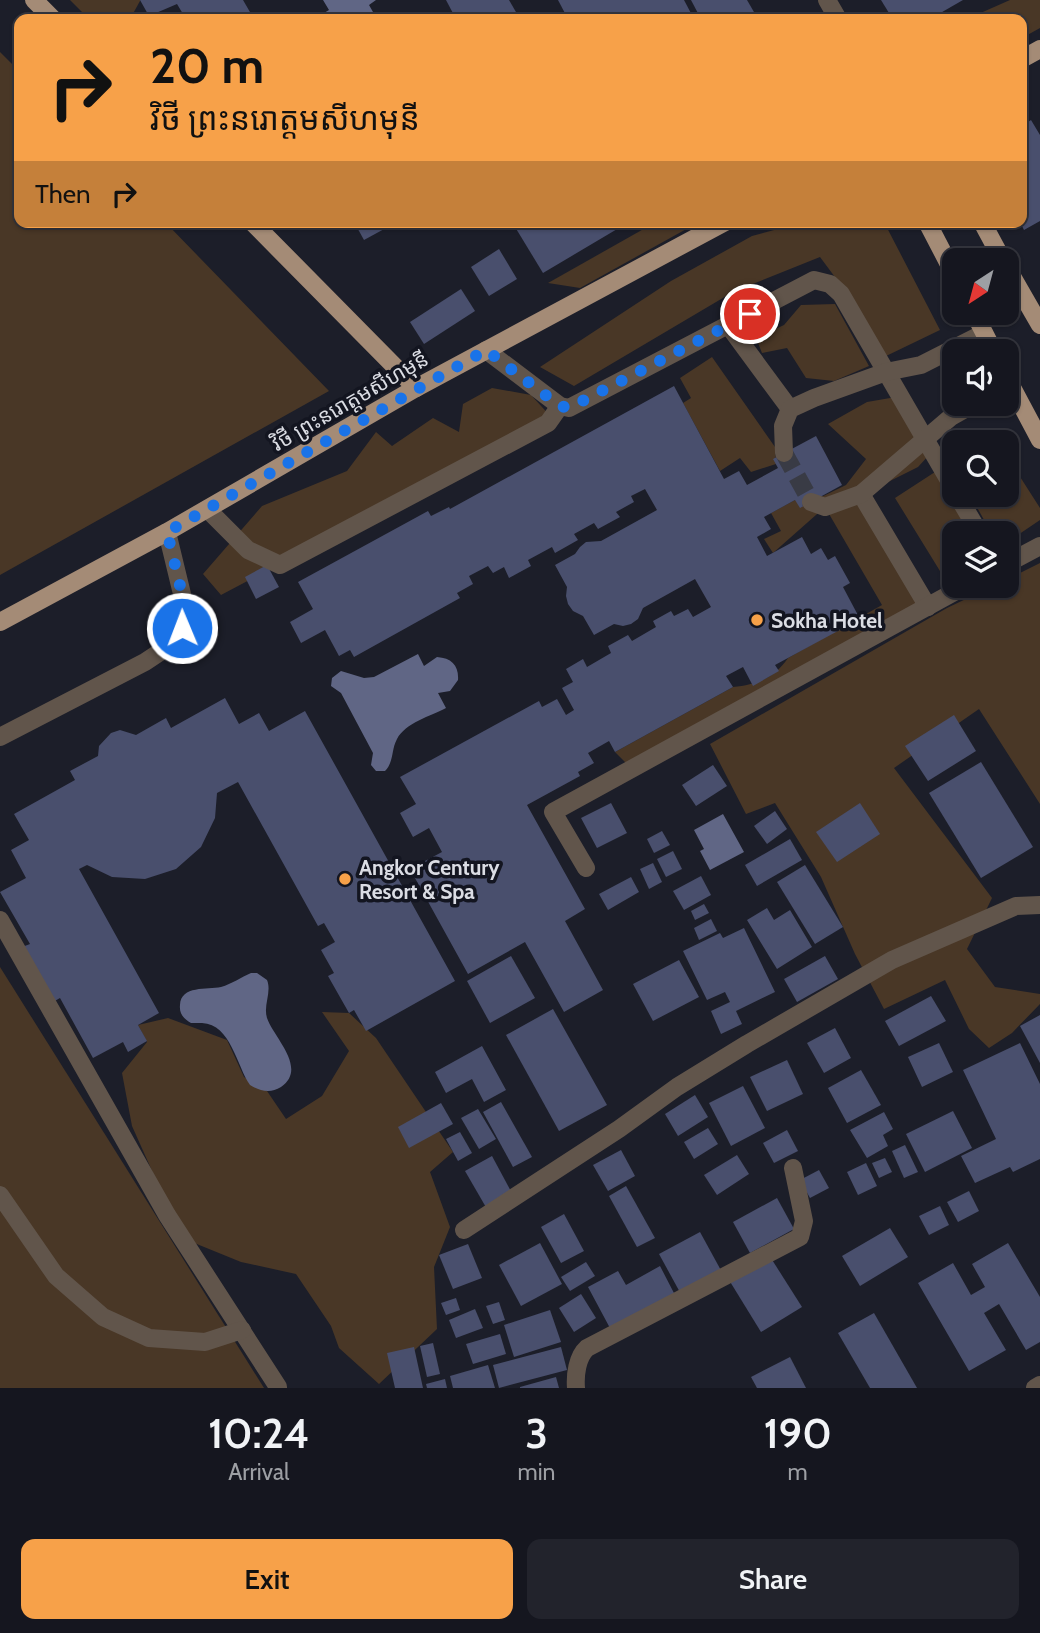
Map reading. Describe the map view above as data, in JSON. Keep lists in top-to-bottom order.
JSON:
{
  "streets": {
    "main road": ["វិថី ព្រះនរោត្ដមសីហមុនី"]
  },
  "places": ["Sokha Hotel", "Angkor Century Resort & Spa"],
  "north": "bottom left",
  "page": {
    "turn": ["20 m", "វិថី ព្រះនរោត្ដមសីហមុនី"],
    "then": "Then",
    "eta": [
      "10:24",
      "Arrival",
      "3",
      "min",
      "190",
      "m"
    ],
    "buttons": ["Exit", "Share"]
  }
}
